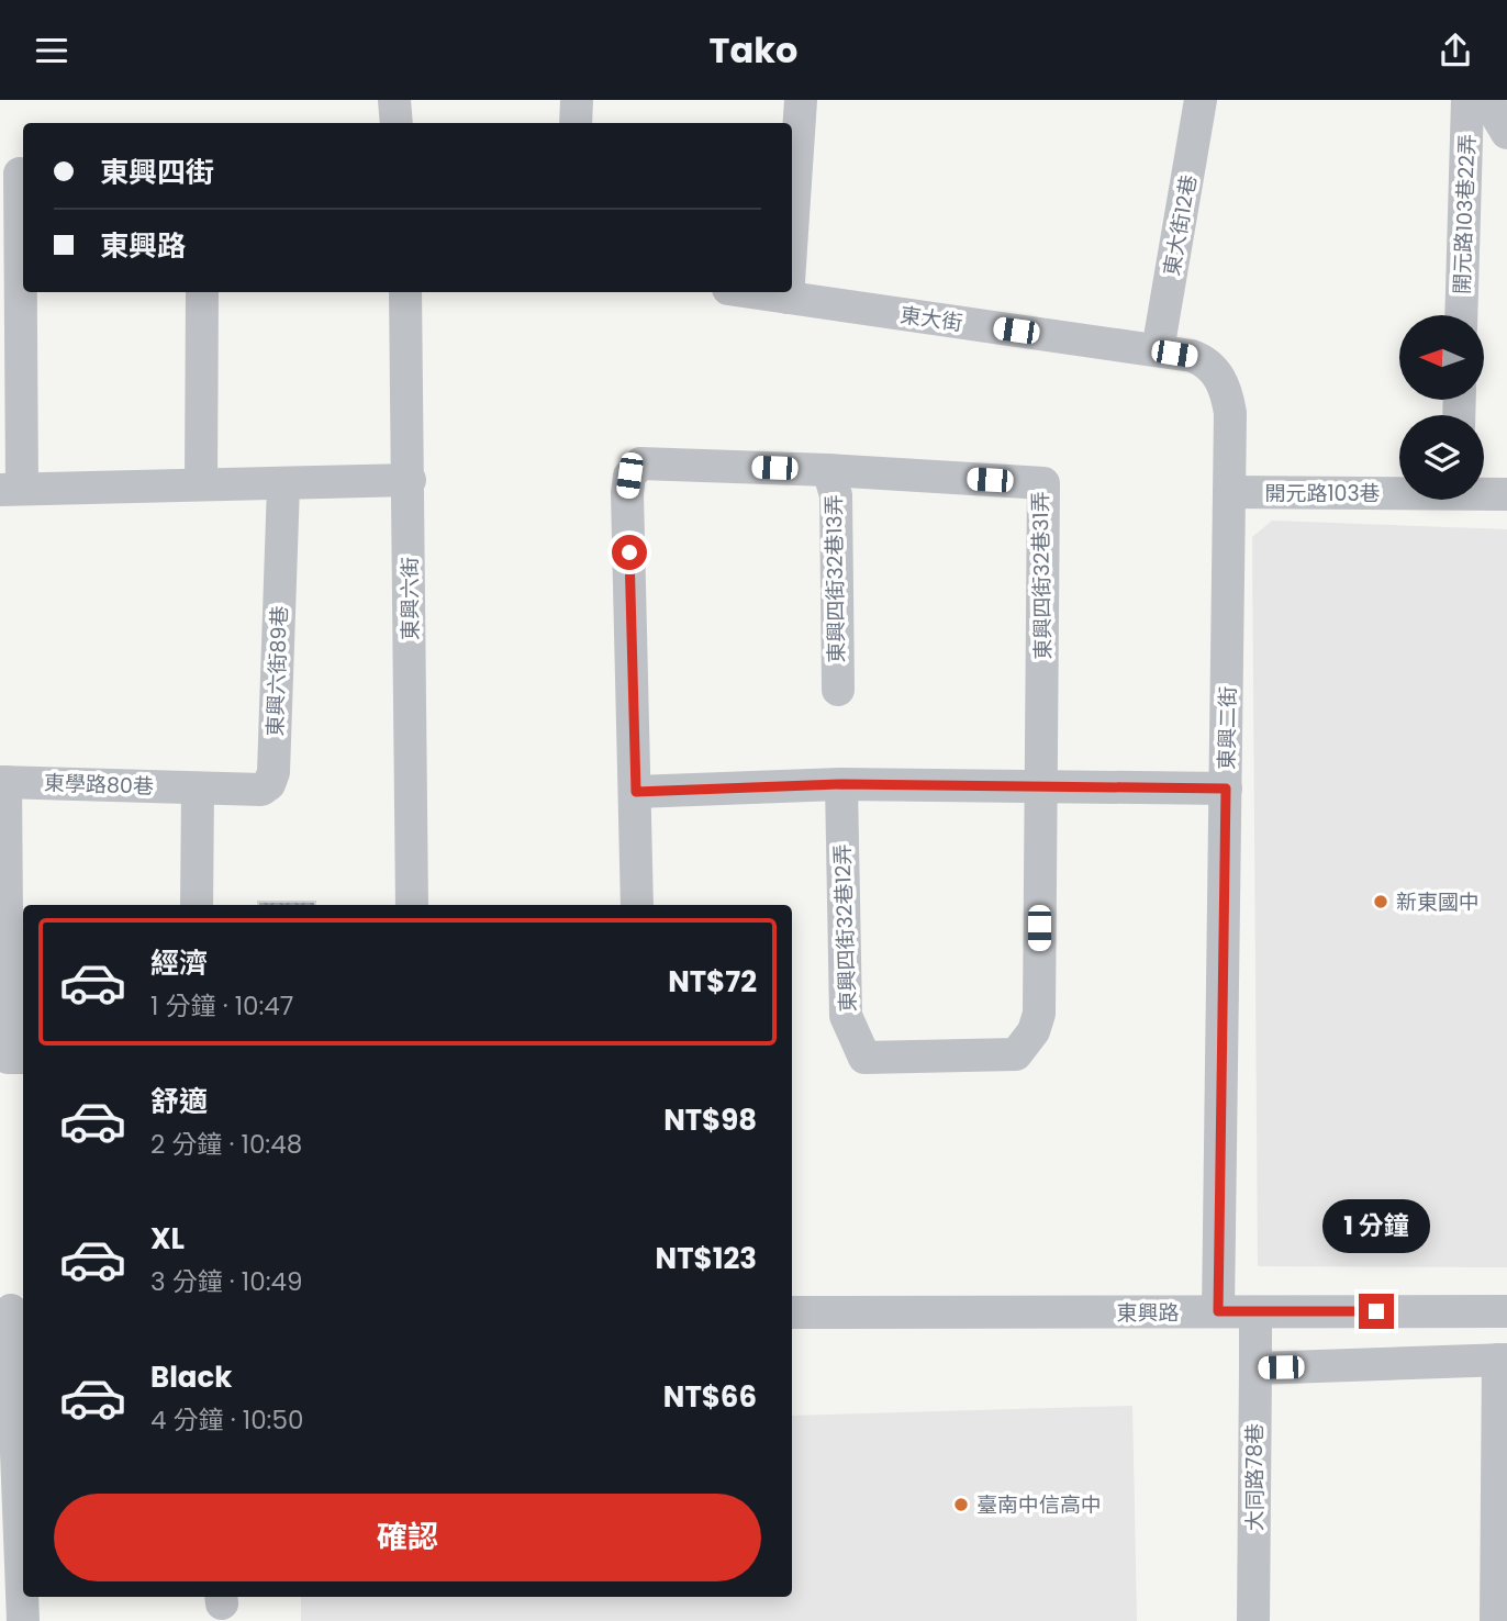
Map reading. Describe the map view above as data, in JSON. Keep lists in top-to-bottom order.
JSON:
{
  "streets": {
    "street": [
      "開元路103巷22弄",
      "東大街12巷",
      "東大街",
      "開元路103巷",
      "東興四街32巷31弄",
      "東興四街32巷13弄",
      "東興六街",
      "東興六街89巷",
      "東興二街",
      "東學路80巷",
      "東興四街32巷12弄",
      "東興路",
      "大同路78巷"
    ]
  },
  "crossings": [
    ["東大街12巷", "東大街"],
    ["東大街", "東興二街"],
    ["開元路103巷", "東興二街"],
    ["東興四街32巷31弄", "東興四街32巷13弄"],
    ["東興四街32巷31弄", "東興四街32巷12弄"],
    ["東興六街89巷", "東學路80巷"],
    ["東興二街", "東興路"],
    ["東興路", "大同路78巷"]
  ],
  "places": ["新東國中", "臺南中信高中"],
  "north": "left",
  "page": {
    "header": "Tako",
    "banner": ["東興四街", "東興路"],
    "list": [
      {
        "name": "經濟",
        "note": "1 分鐘 · 10:47",
        "value": "NT$72"
      },
      {
        "name": "舒適",
        "note": "2 分鐘 · 10:48",
        "value": "NT$98"
      },
      {
        "name": "XL",
        "note": "3 分鐘 · 10:49",
        "value": "NT$123"
      },
      {
        "name": "Black",
        "note": "4 分鐘 · 10:50",
        "value": "NT$66"
      }
    ],
    "bubble": "1 分鐘",
    "buttons": "確認"
  }
}
